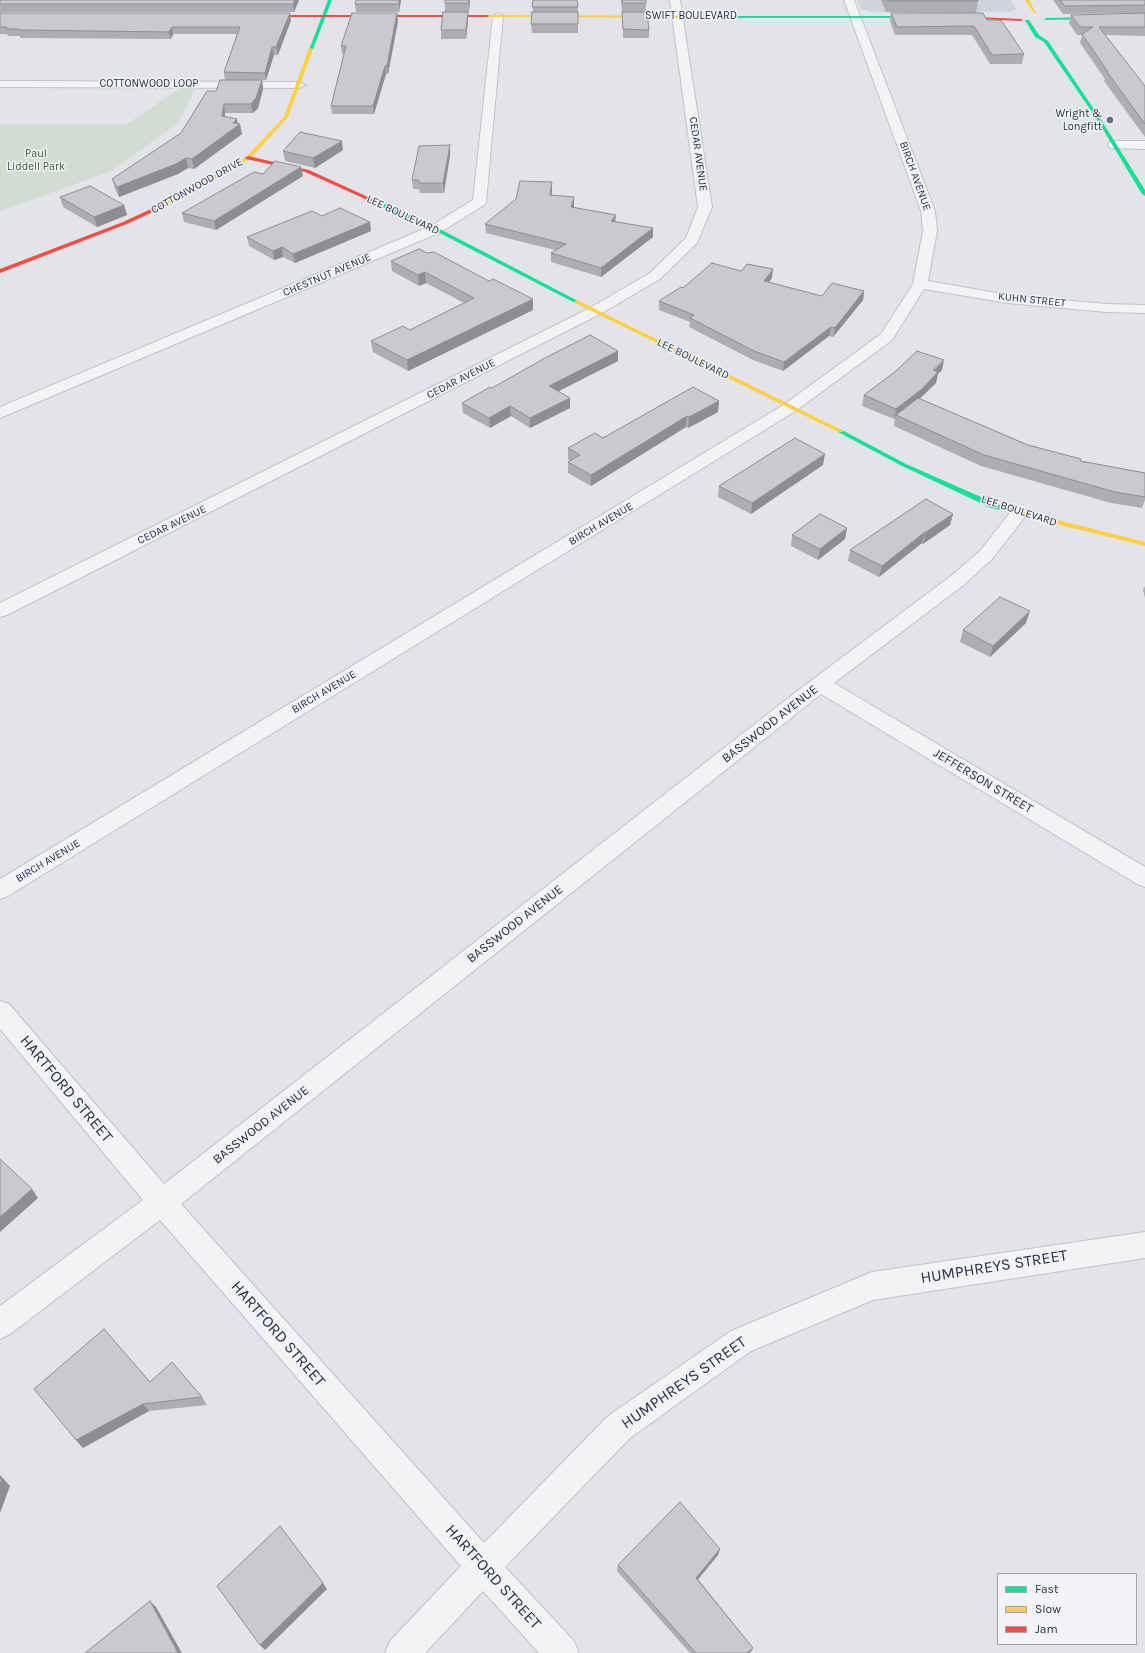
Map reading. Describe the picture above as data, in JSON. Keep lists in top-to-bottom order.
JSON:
{
  "streets": {
    "street": [
      "SWIFT BOULEVARD",
      "COTTONWOOD LOOP",
      "CEDAR AVENUE",
      "BIRCH AVENUE",
      "COTTONWOOD DRIVE",
      "LEE BOULEVARD",
      "CHESTNUT AVENUE",
      "KUHN STREET",
      "BASSWOOD AVENUE",
      "JEFFERSON STREET",
      "HARTFORD STREET",
      "HUMPHREYS STREET"
    ]
  },
  "crossings": [
    ["SWIFT BOULEVARD", "CEDAR AVENUE"],
    ["SWIFT BOULEVARD", "BIRCH AVENUE"],
    ["SWIFT BOULEVARD", "COTTONWOOD DRIVE"],
    ["SWIFT BOULEVARD", "CHESTNUT AVENUE"],
    ["COTTONWOOD LOOP", "COTTONWOOD DRIVE"],
    ["CEDAR AVENUE", "LEE BOULEVARD"],
    ["BIRCH AVENUE", "LEE BOULEVARD"],
    ["BIRCH AVENUE", "KUHN STREET"],
    ["COTTONWOOD DRIVE", "LEE BOULEVARD"],
    ["LEE BOULEVARD", "CHESTNUT AVENUE"],
    ["LEE BOULEVARD", "BASSWOOD AVENUE"],
    ["BASSWOOD AVENUE", "JEFFERSON STREET"],
    ["BASSWOOD AVENUE", "HARTFORD STREET"],
    ["HARTFORD STREET", "HUMPHREYS STREET"]
  ],
  "parks": ["Paul Liddell Park"],
  "places": ["Wright & Longfitt"],
  "legend": ["Fast", "Slow", "Jam"]
}
